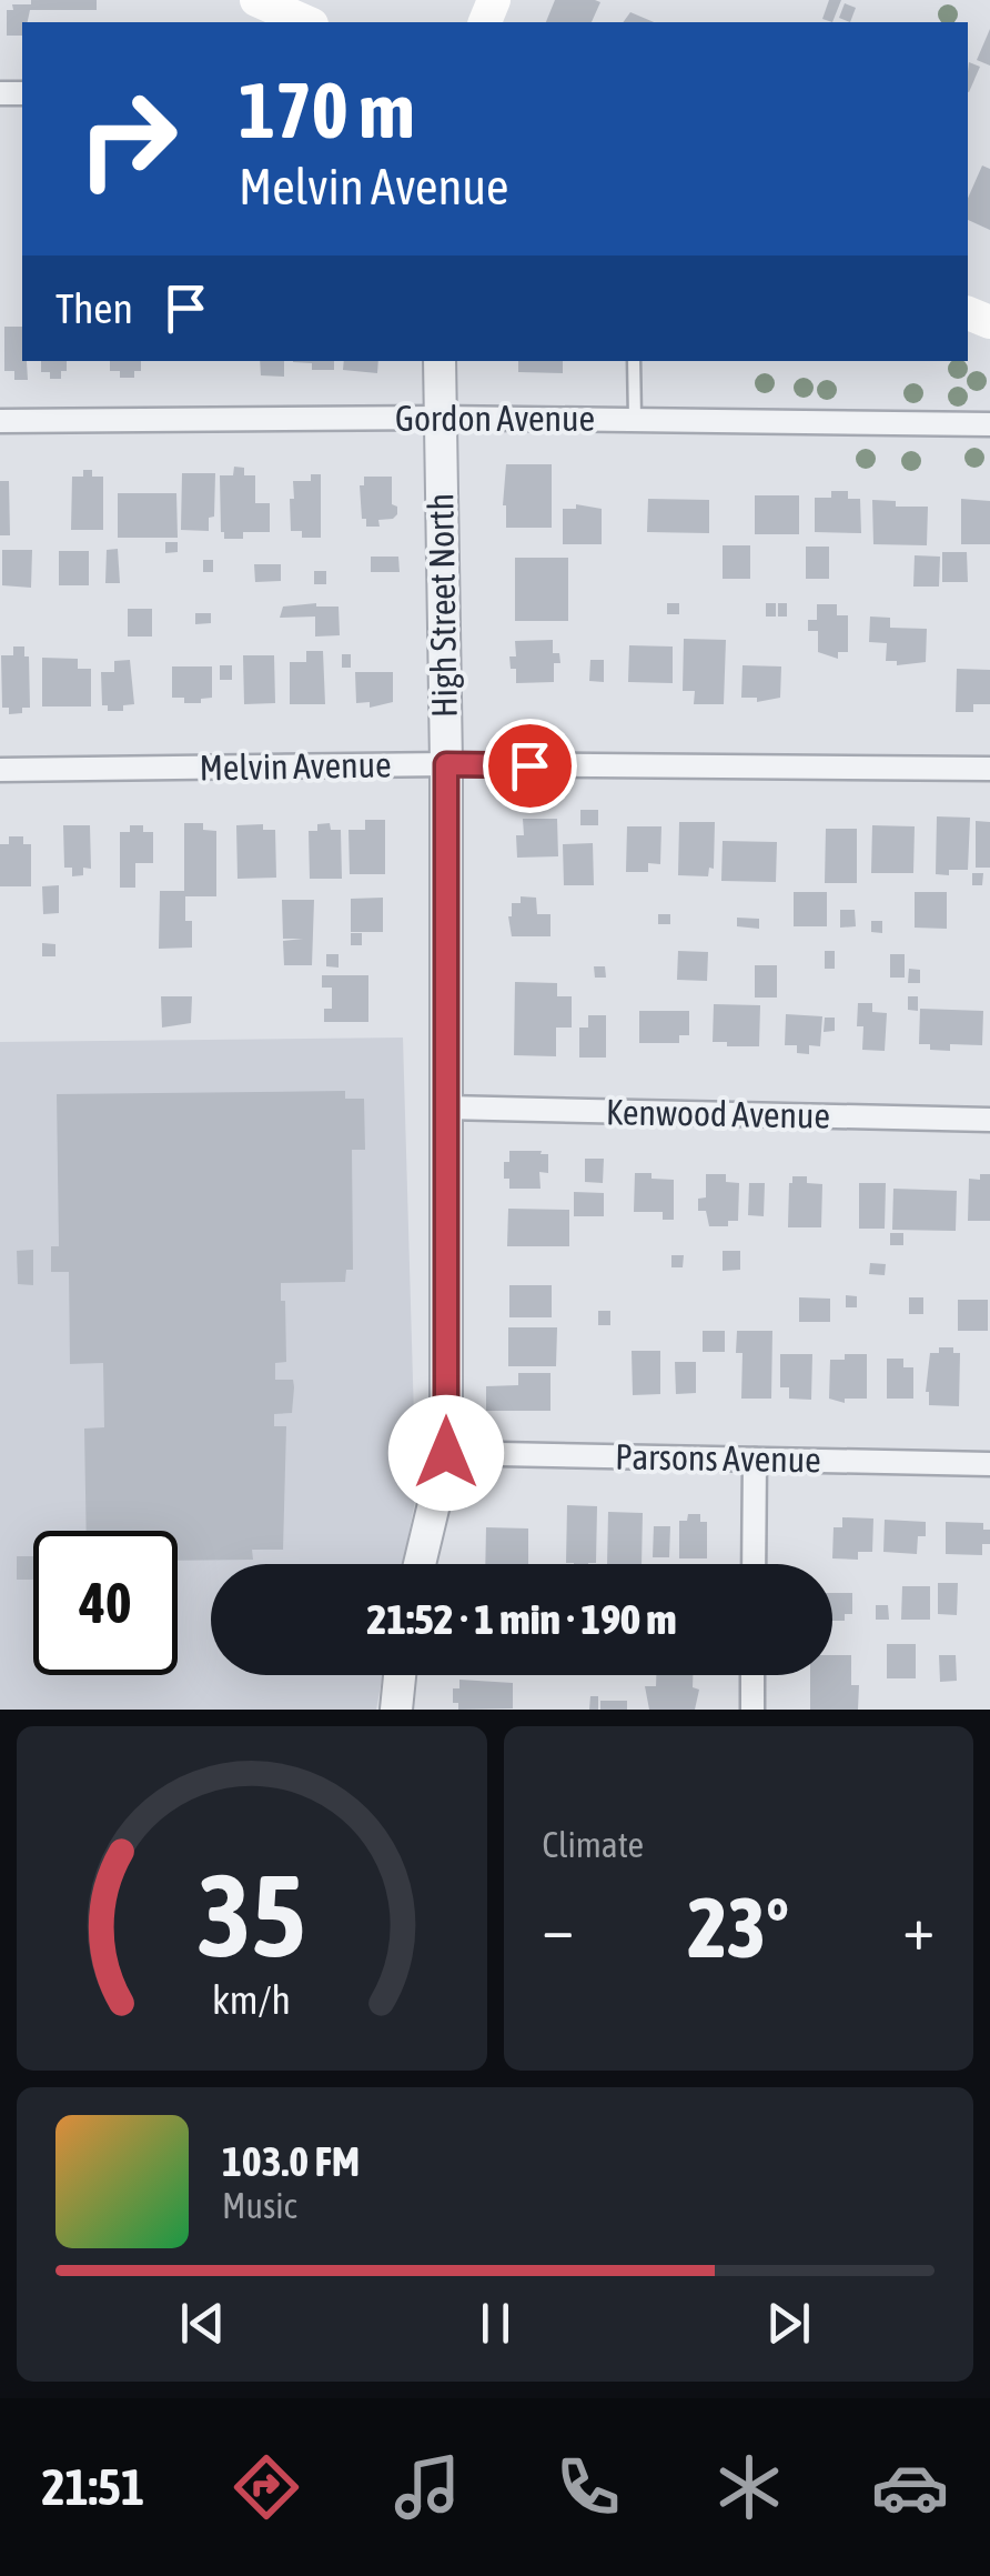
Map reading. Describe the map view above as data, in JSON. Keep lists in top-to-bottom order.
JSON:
{
  "streets": {
    "street": [
      "Gordon Avenue",
      "High Street North",
      "Melvin Avenue",
      "Kenwood Avenue",
      "Parsons Avenue"
    ]
  },
  "crossings": [
    ["Gordon Avenue", "High Street North"],
    ["High Street North", "Melvin Avenue"],
    ["High Street North", "Kenwood Avenue"],
    ["High Street North", "Parsons Avenue"]
  ],
  "page": {
    "turn": ["170 m", "Melvin Avenue"],
    "then": "Then",
    "limit": "40",
    "trip": "21:52 · 1 min · 190 m",
    "tile": "Climate",
    "heat": ["−", "23°", "+"],
    "song": ["103.0 FM", "Music"],
    "tabs": "21:51",
    "gauge": ["35", "km/h"]
  }
}
